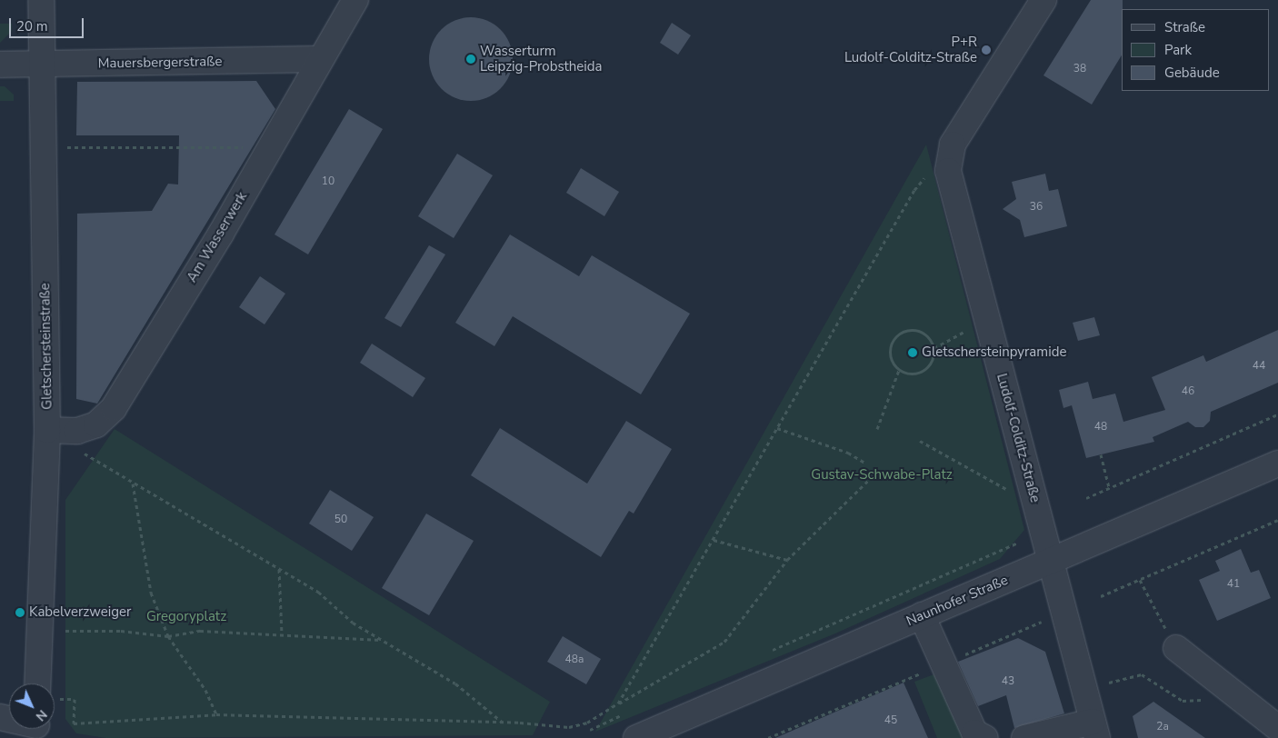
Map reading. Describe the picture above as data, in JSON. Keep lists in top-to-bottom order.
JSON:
{
  "streets": {
    "street": [
      "Mauersbergerstraße",
      "Am Wasserwerk",
      "Gletschersteinstraße",
      "Ludolf-Colditz-Straße",
      "Naunhofer Straße"
    ]
  },
  "crossings": [
    ["Mauersbergerstraße", "Am Wasserwerk"],
    ["Mauersbergerstraße", "Gletschersteinstraße"],
    ["Am Wasserwerk", "Gletschersteinstraße"],
    ["Ludolf-Colditz-Straße", "Naunhofer Straße"]
  ],
  "parks": ["Gustav-Schwabe-Platz", "Gregoryplatz"],
  "places": [
    "P+R Ludolf-Colditz-Straße",
    "Wasserturm Leipzig-Probstheida",
    "Gletschersteinpyramide",
    "Kabelverzweiger"
  ],
  "house_numbers": [
    "38",
    "10",
    "36",
    "44",
    "46",
    "48",
    "50",
    "41",
    "48a",
    "43",
    "45",
    "2a"
  ],
  "legend": ["Straße", "Park", "Gebäude"],
  "scale_bar": "20 m",
  "north": "bottom right"
}
